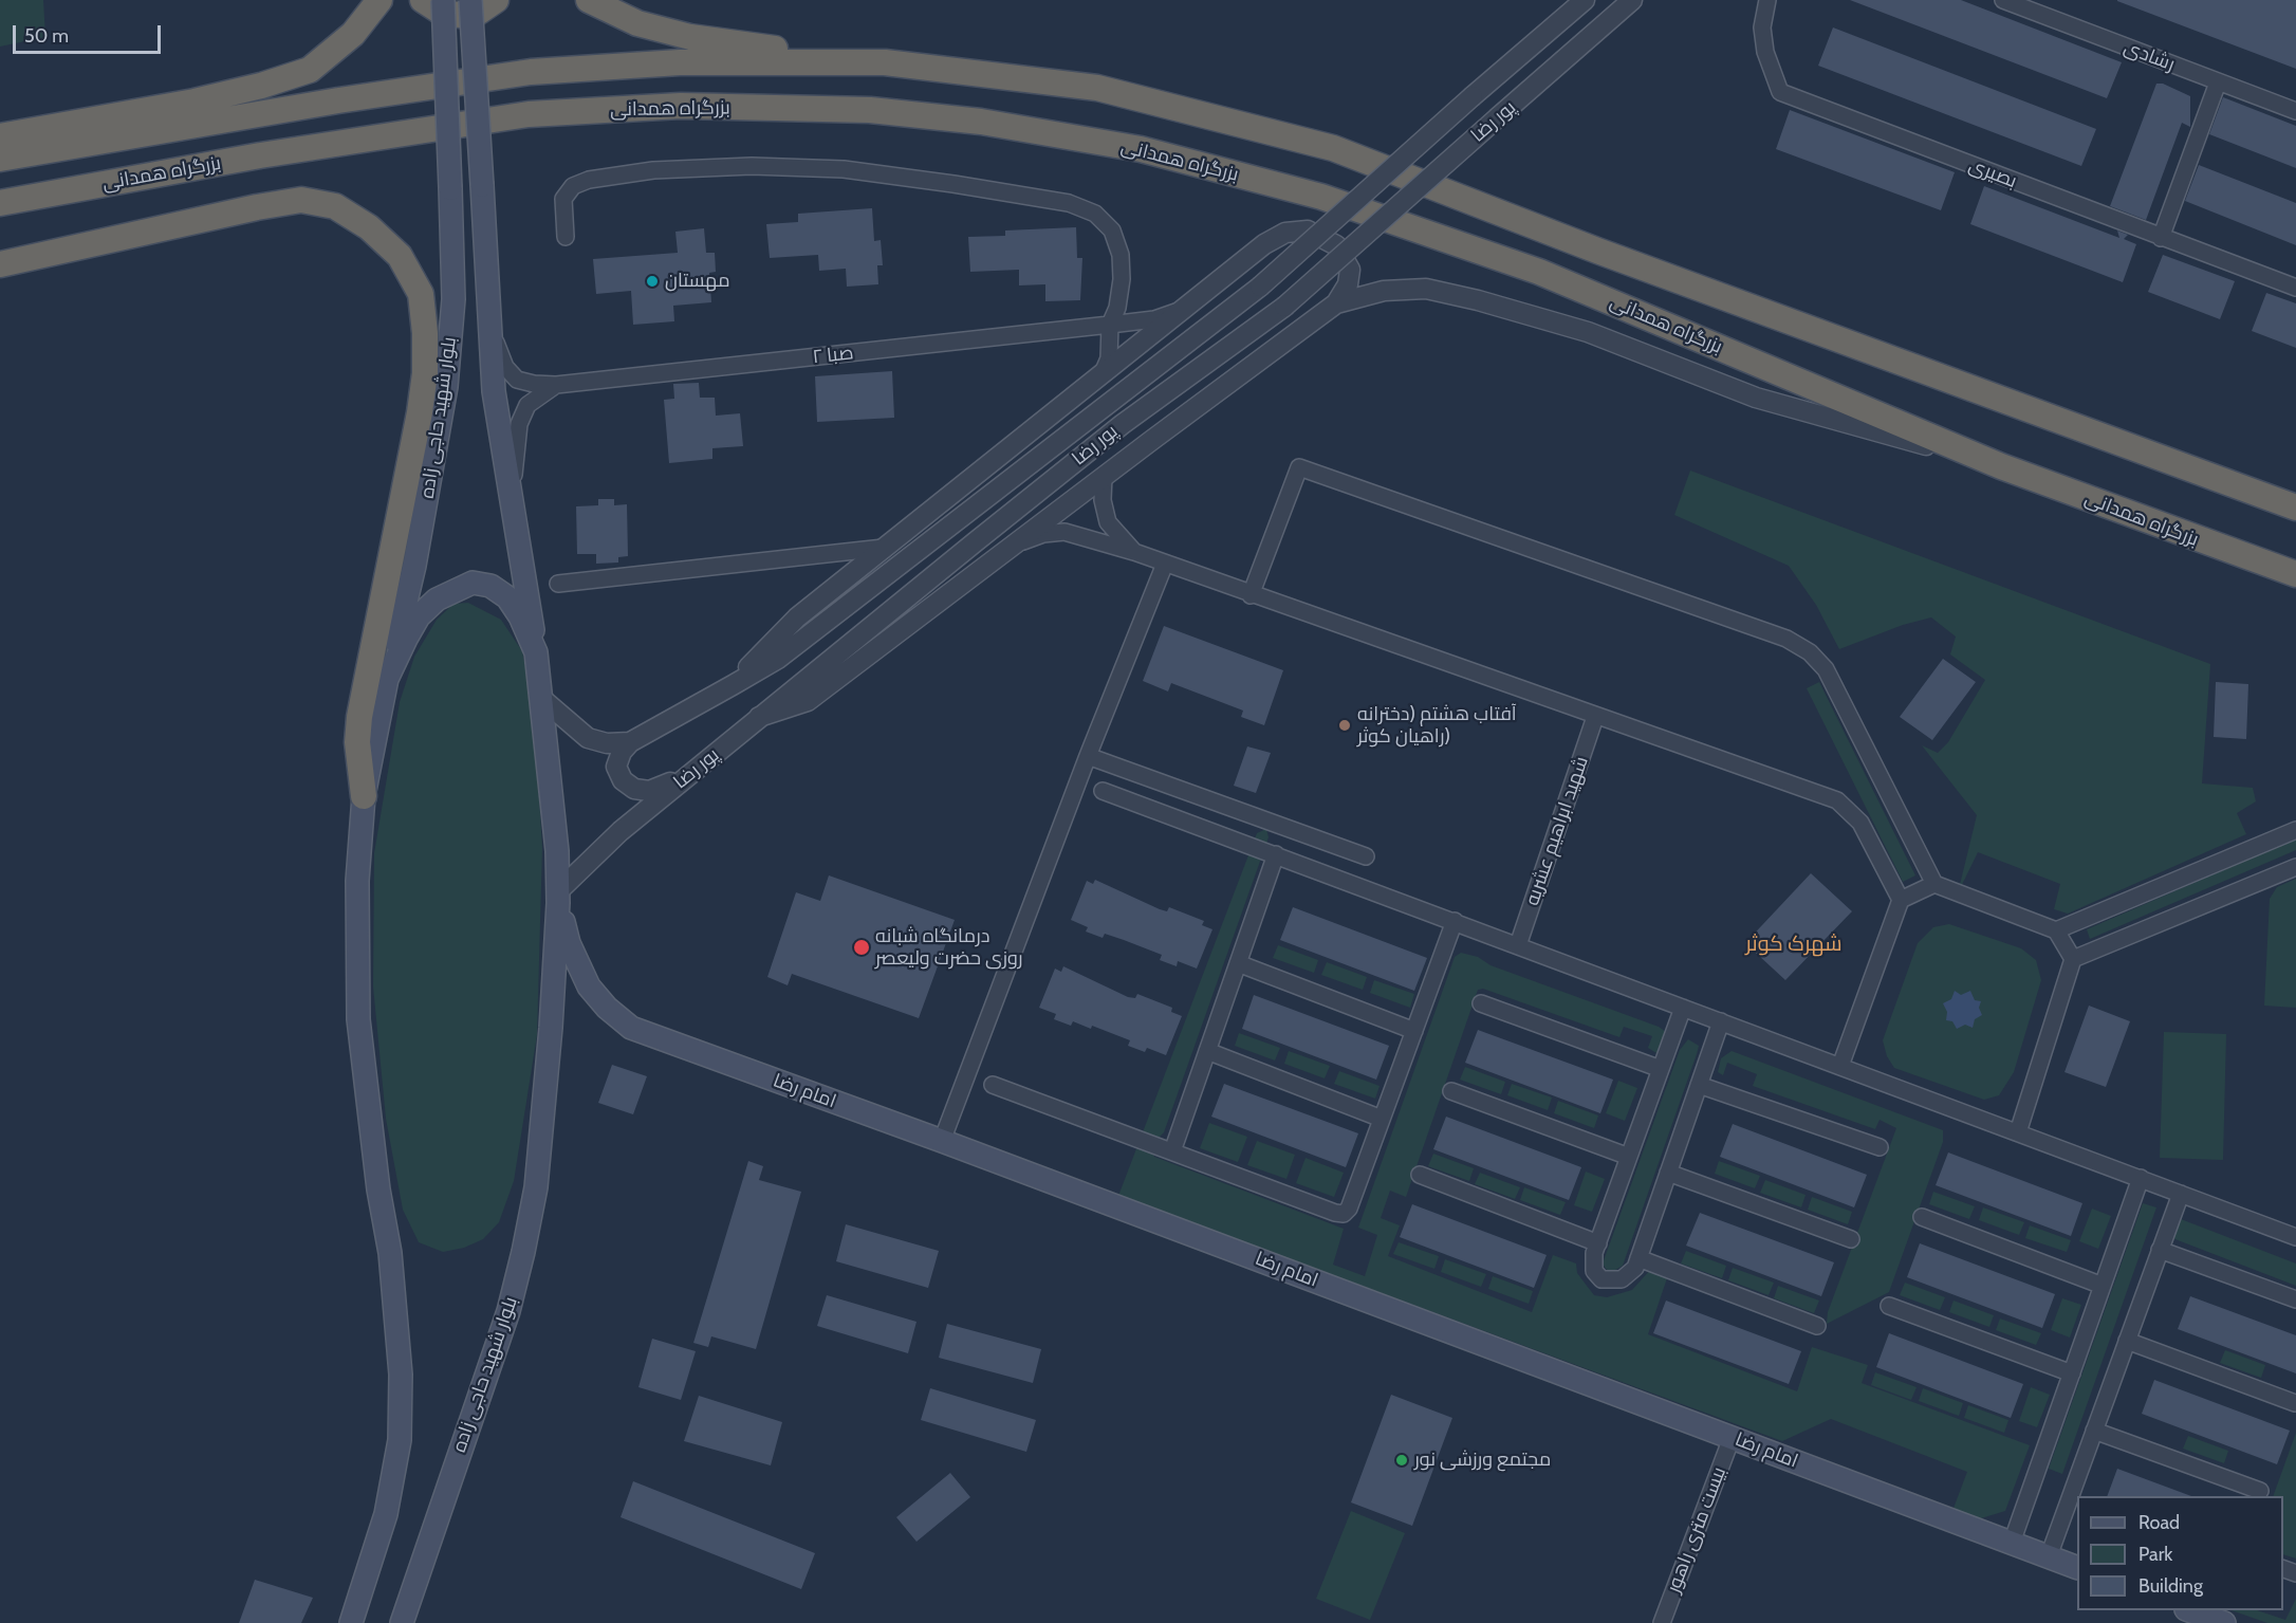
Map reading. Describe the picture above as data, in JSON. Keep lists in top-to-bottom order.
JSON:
{
  "streets": {
    "highway": ["بزرگراه همدانی"],
    "main road": ["بلوار شهید حاجی زاده", "امام رضا"],
    "street": [
      "رشادی",
      "پور رضا",
      "بصیری",
      "صبا ۲",
      "شهید ابراهیم عشریه",
      "بیست متری راهور"
    ]
  },
  "crossings": [
    ["پور رضا", "بلوار شهید حاجی زاده"],
    ["پور رضا", "امام رضا"],
    ["بلوار شهید حاجی زاده", "امام رضا"],
    ["امام رضا", "بیست متری راهور"]
  ],
  "districts": ["شهرک کوثر"],
  "places": [
    "مهستان",
    "آفتاب هشتم (دخترانه راهیان کوثر)",
    "درمانگاه شبانه روزی حضرت ولیعصر",
    "مجتمع ورزشی نور"
  ],
  "legend": ["Road", "Park", "Building"],
  "scale_bar": "50 m"
}
